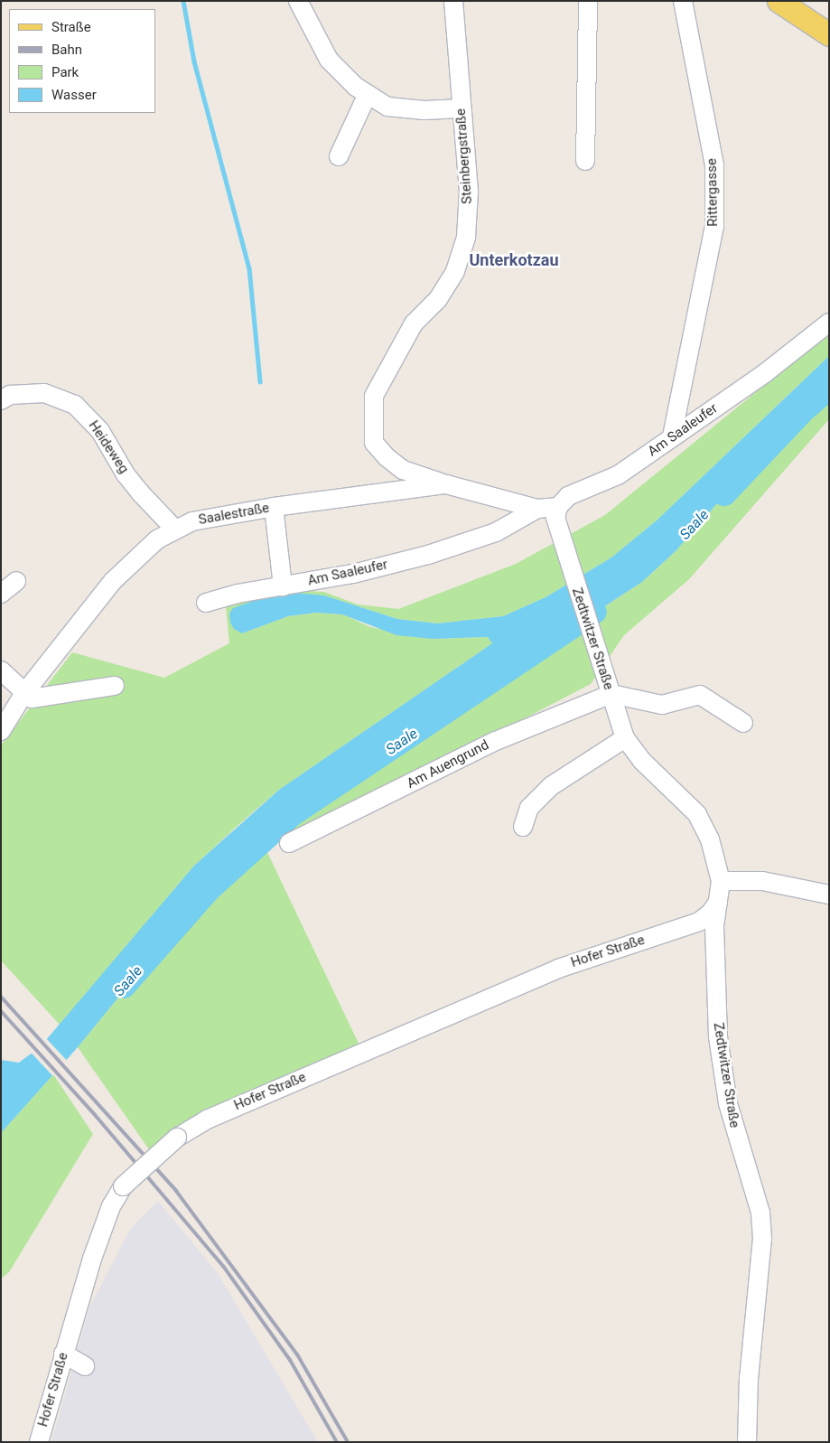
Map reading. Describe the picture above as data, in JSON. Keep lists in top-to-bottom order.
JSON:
{
  "streets": {
    "street": [
      "Steinbergstraße",
      "Rittergasse",
      "Am Saaleufer",
      "Heideweg",
      "Saalestraße",
      "Zedtwitzer Straße",
      "Am Auengrund",
      "Hofer Straße"
    ]
  },
  "crossings": [
    ["Steinbergstraße", "Saalestraße"],
    ["Rittergasse", "Am Saaleufer"],
    ["Am Saaleufer", "Saalestraße"],
    ["Am Saaleufer", "Zedtwitzer Straße"],
    ["Heideweg", "Saalestraße"],
    ["Saalestraße", "Zedtwitzer Straße"],
    ["Zedtwitzer Straße", "Am Auengrund"],
    ["Zedtwitzer Straße", "Hofer Straße"]
  ],
  "districts": ["Unterkotzau"],
  "water": ["Saale"],
  "legend": [
    "Straße",
    "Bahn",
    "Park",
    "Wasser"
  ]
}
